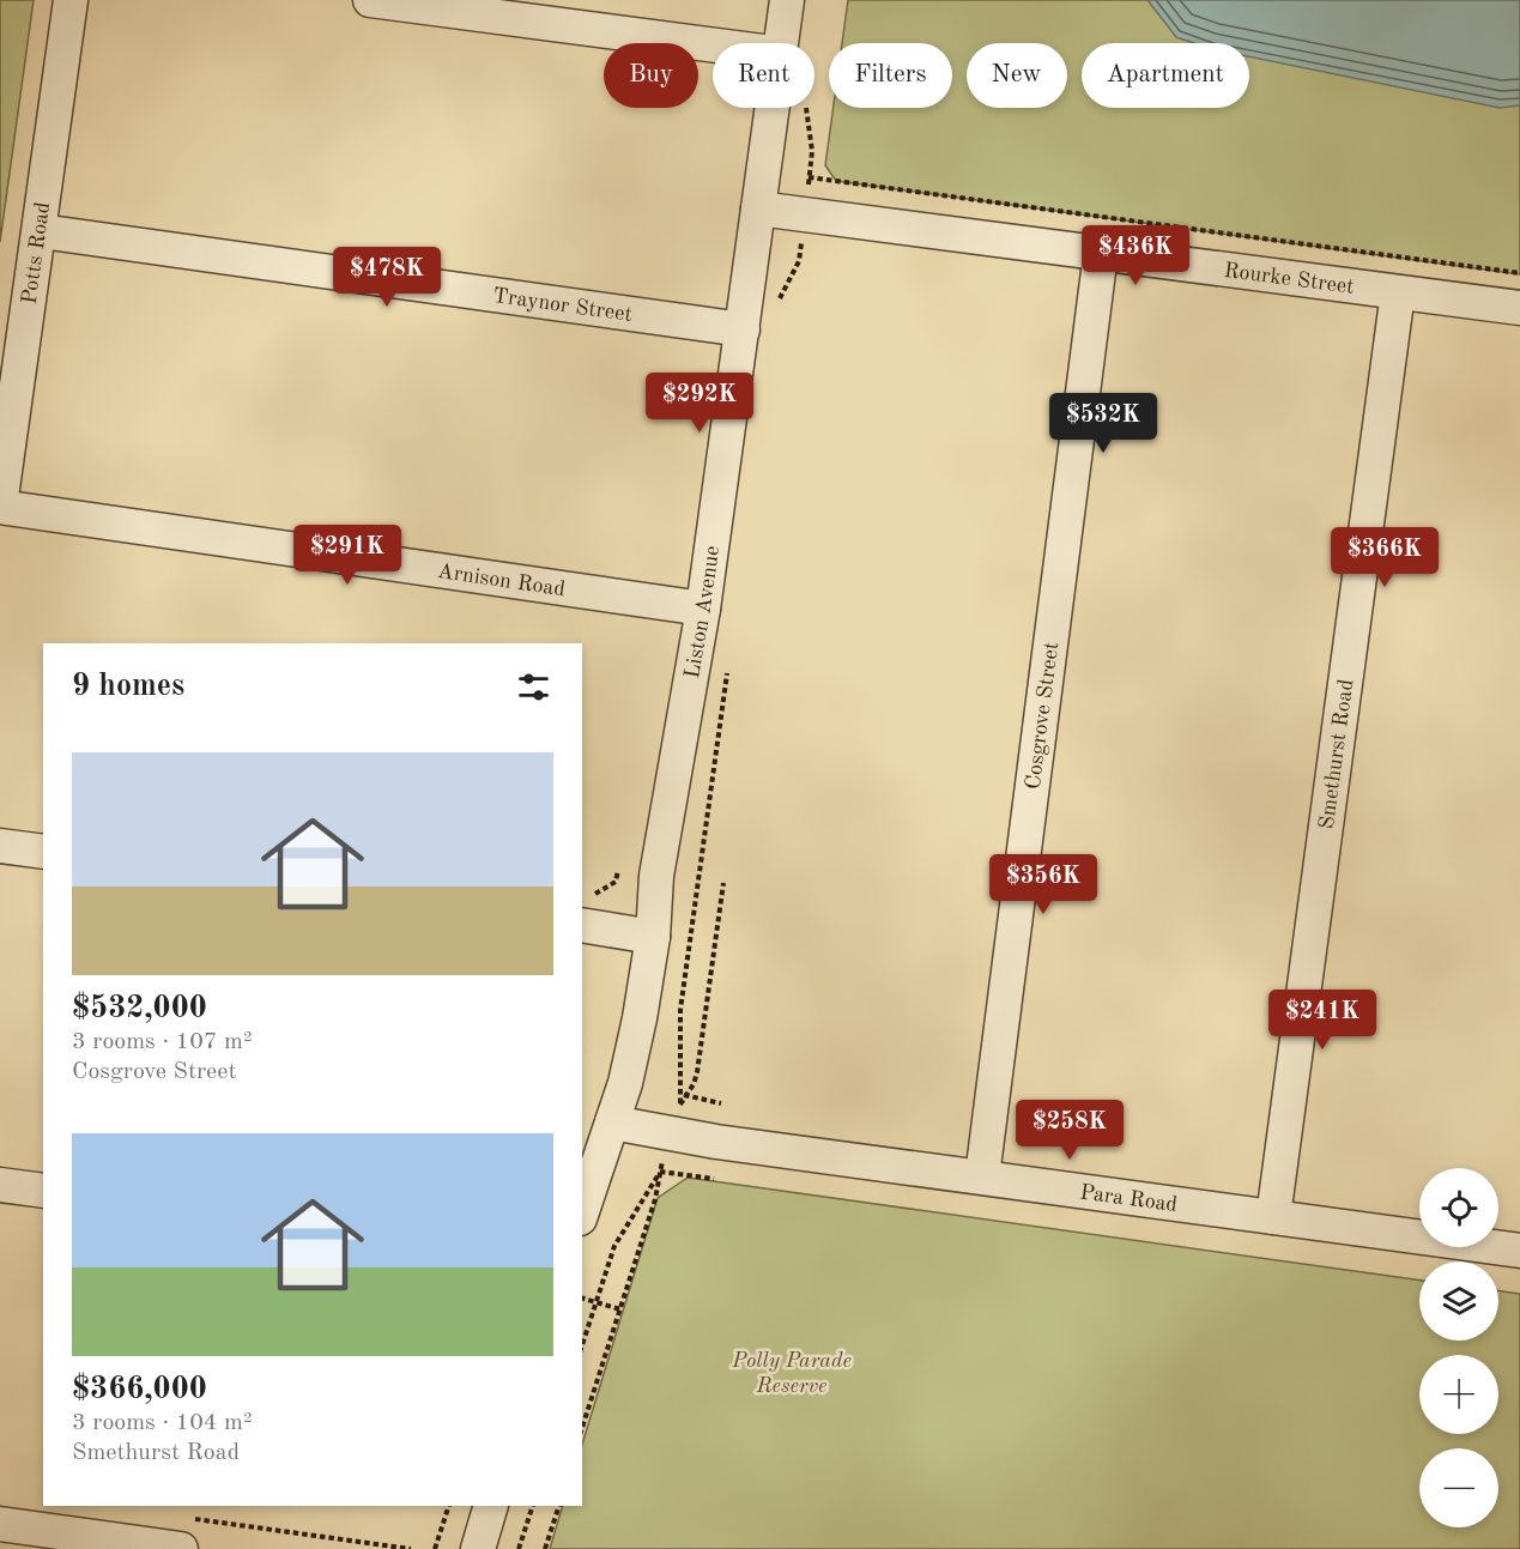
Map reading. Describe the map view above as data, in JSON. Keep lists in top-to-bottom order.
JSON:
{
  "streets": {
    "street": [
      "Potts Road",
      "Rourke Street",
      "Traynor Street",
      "Arnison Road",
      "Liston Avenue",
      "Cosgrove Street",
      "Smethurst Road",
      "Para Road"
    ]
  },
  "crossings": [
    ["Potts Road", "Traynor Street"],
    ["Potts Road", "Arnison Road"],
    ["Rourke Street", "Liston Avenue"],
    ["Rourke Street", "Cosgrove Street"],
    ["Rourke Street", "Smethurst Road"],
    ["Traynor Street", "Liston Avenue"],
    ["Arnison Road", "Liston Avenue"],
    ["Liston Avenue", "Para Road"],
    ["Cosgrove Street", "Para Road"],
    ["Smethurst Road", "Para Road"]
  ],
  "parks": ["Polly Parade Reserve"],
  "page": {
    "chip": [
      "Buy",
      "Rent",
      "Filters",
      "New",
      "Apartment"
    ],
    "price": [
      "$436K",
      "$478K",
      "$292K",
      "$532K",
      "$291K",
      "$366K",
      "$356K",
      "$241K",
      "$258K"
    ],
    "heading": "9 homes",
    "list": [
      {
        "name": "$532,000",
        "note": "3 rooms · 107 m² · Cosgrove Street"
      },
      {
        "name": "$366,000",
        "note": "3 rooms · 104 m² · Smethurst Road"
      }
    ],
    "map_buttons": ["+", "−"]
  }
}
